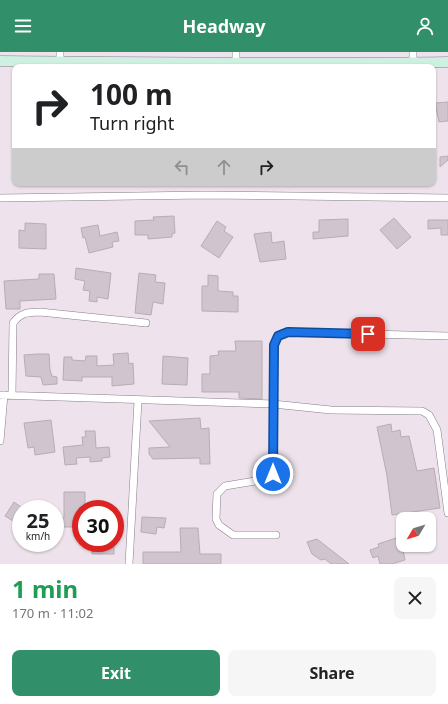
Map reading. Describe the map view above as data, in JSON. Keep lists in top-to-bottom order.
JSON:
{
  "north": "bottom left",
  "page": {
    "header": "Headway",
    "turn": ["100 m", "Turn right"],
    "speed": "25 km/h",
    "limit": "30",
    "heading": ["1 min", "170 m · 11:02"],
    "buttons": ["Exit", "Share"]
  }
}
